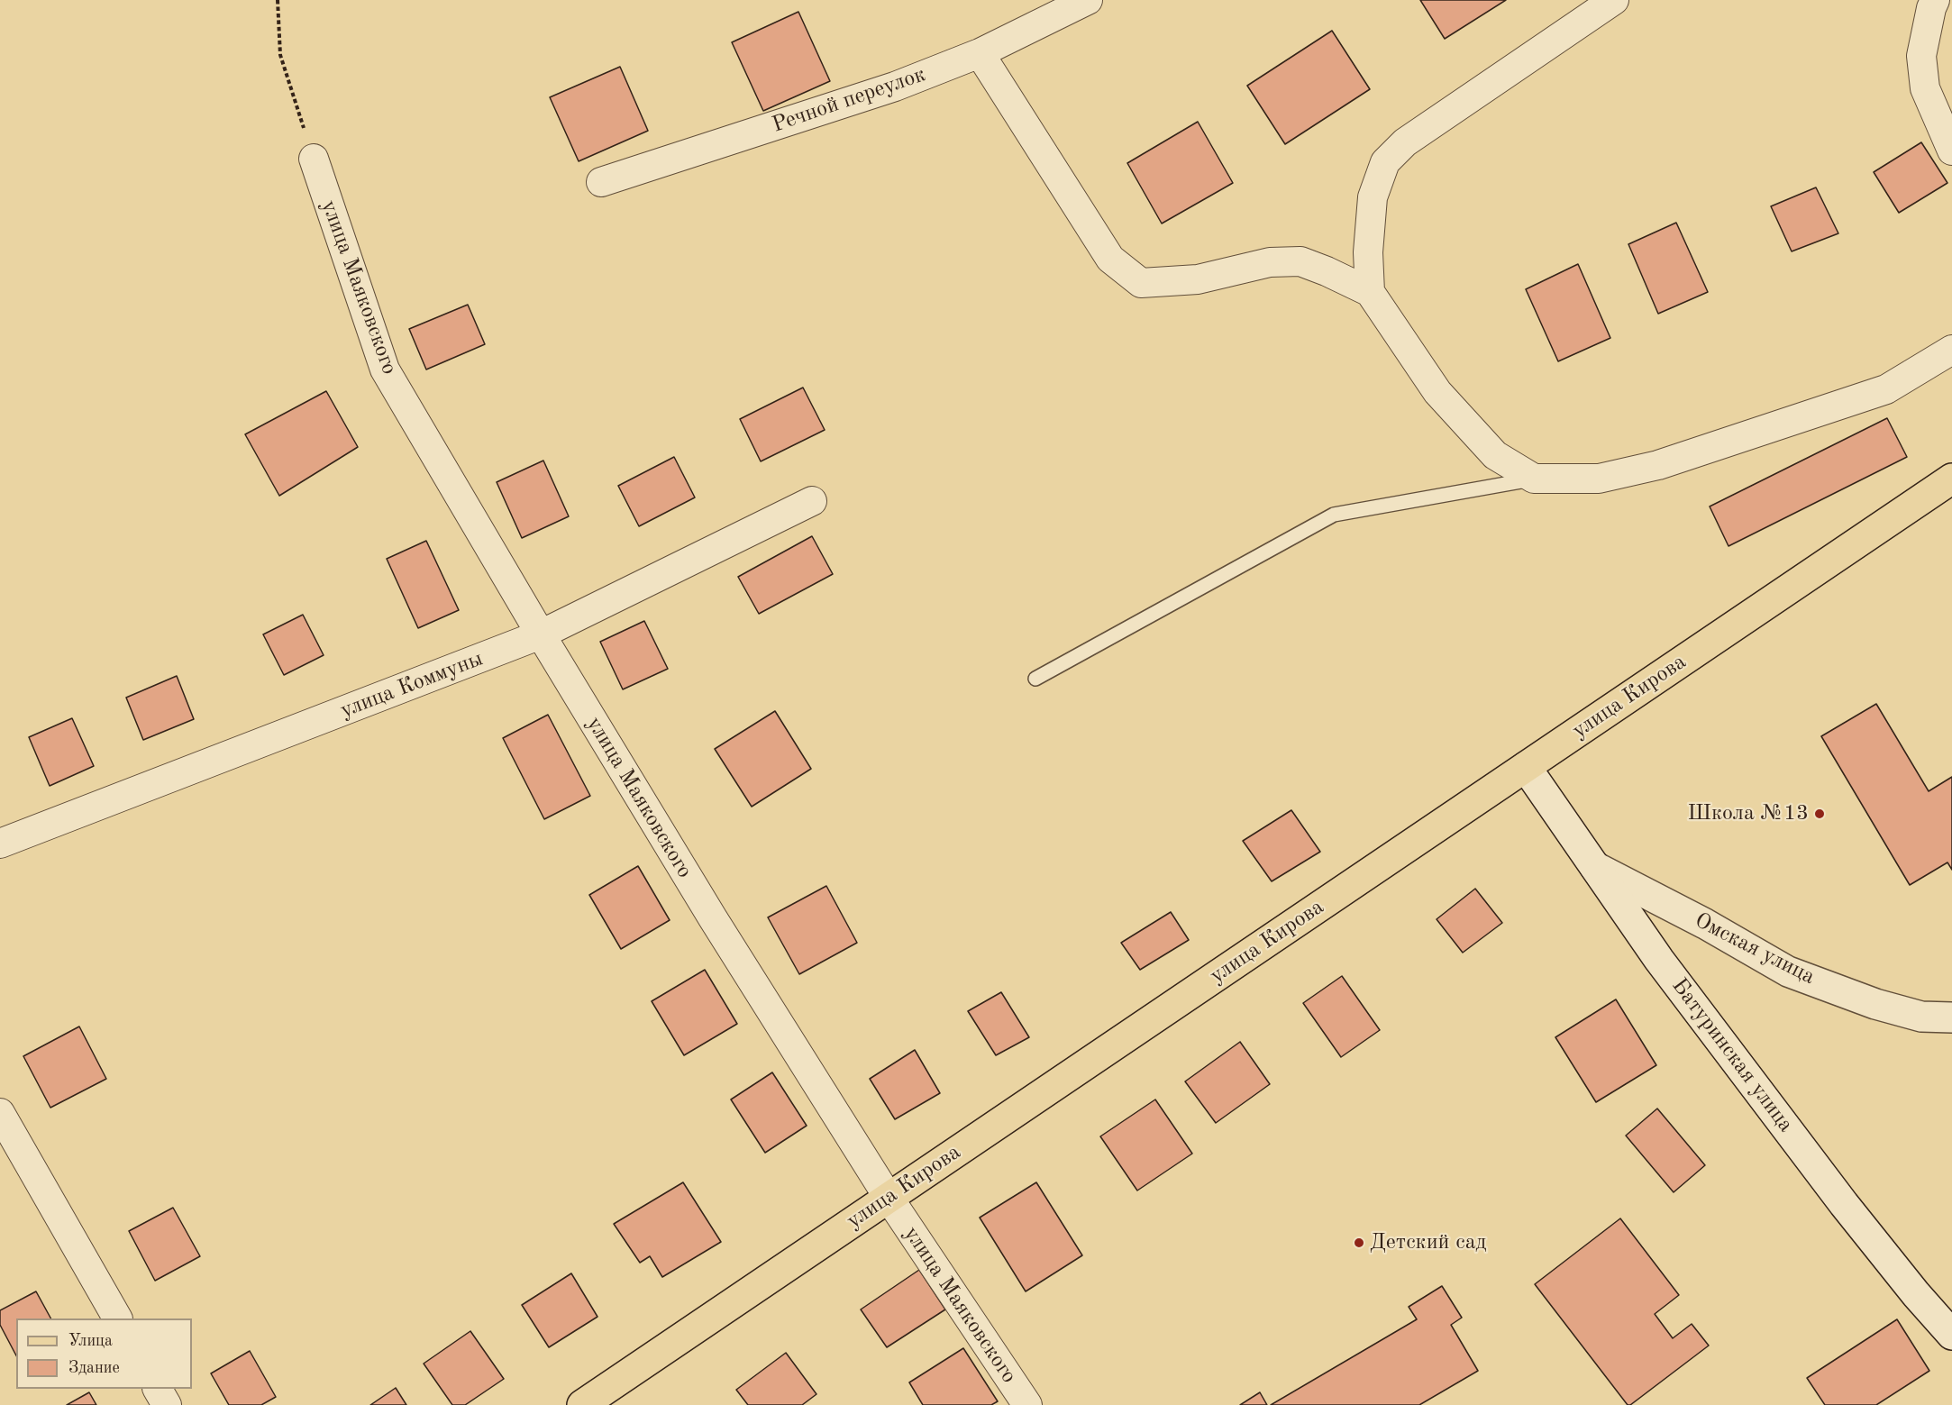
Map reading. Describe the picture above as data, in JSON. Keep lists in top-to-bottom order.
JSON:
{
  "streets": {
    "main road": ["улица Кирова", "Омская улица", "Батуринская улица"],
    "street": ["Речной переулок", "улица Маяковского", "улица Коммуны"]
  },
  "crossings": [
    ["улица Маяковского", "улица Коммуны"],
    ["улица Маяковского", "улица Кирова"],
    ["улица Кирова", "Батуринская улица"],
    ["Омская улица", "Батуринская улица"]
  ],
  "places": ["Школа №13", "Детский сад"],
  "legend": ["Улица", "Здание"]
}
